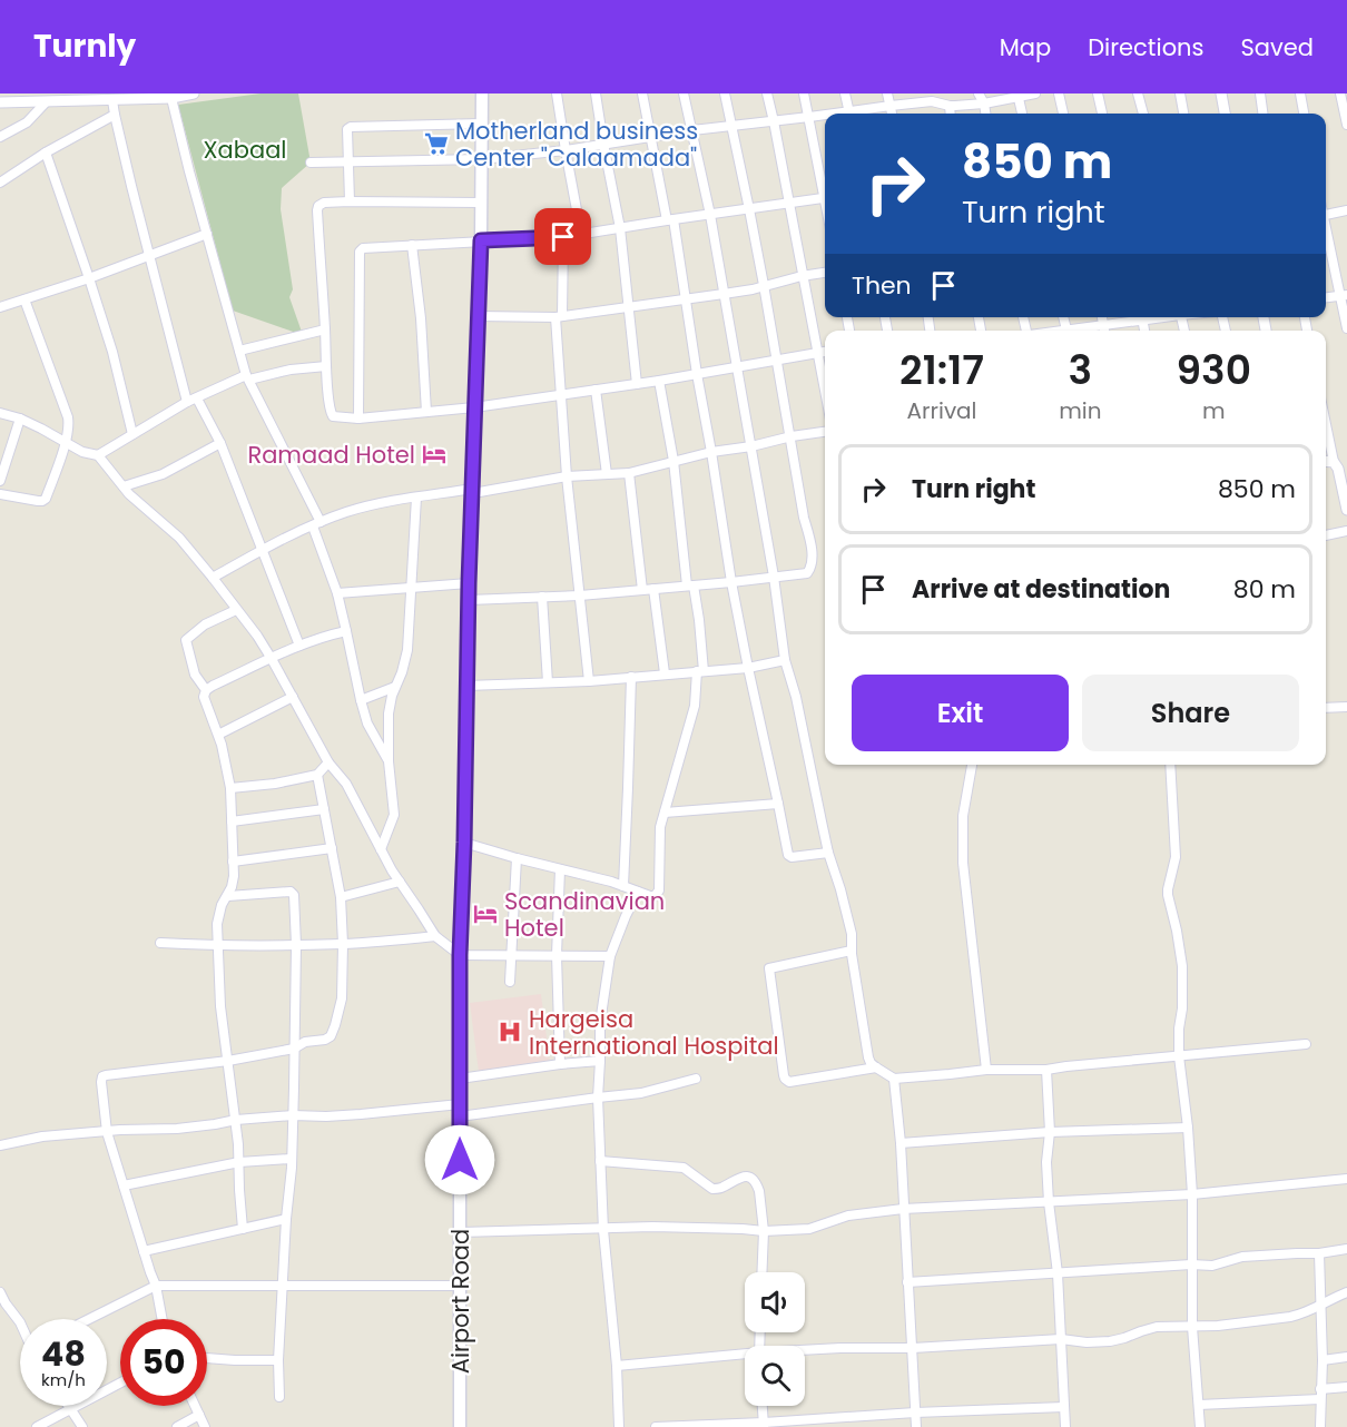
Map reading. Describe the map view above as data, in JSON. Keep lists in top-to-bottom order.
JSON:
{
  "streets": {
    "main road": ["Airport Road"]
  },
  "parks": ["Xabaal"],
  "places": {
    "supermarket": ["Motherland business Center \"Calaamada\""],
    "hotel": ["Ramaad Hotel", "Scandinavian Hotel"],
    "hospital": ["Hargeisa International Hospital"]
  },
  "page": {
    "header": "Turnly",
    "nav": ["Map", "Directions", "Saved"],
    "turn": ["850 m", "Turn right"],
    "then": "Then",
    "eta": [
      "21:17",
      "Arrival",
      "3",
      "min",
      "930",
      "m"
    ],
    "list": [
      {
        "name": "Turn right",
        "value": "850 m"
      },
      {
        "name": "Arrive at destination",
        "value": "80 m"
      }
    ],
    "buttons": ["Exit", "Share"],
    "speed": "48 km/h",
    "limit": "50"
  }
}
